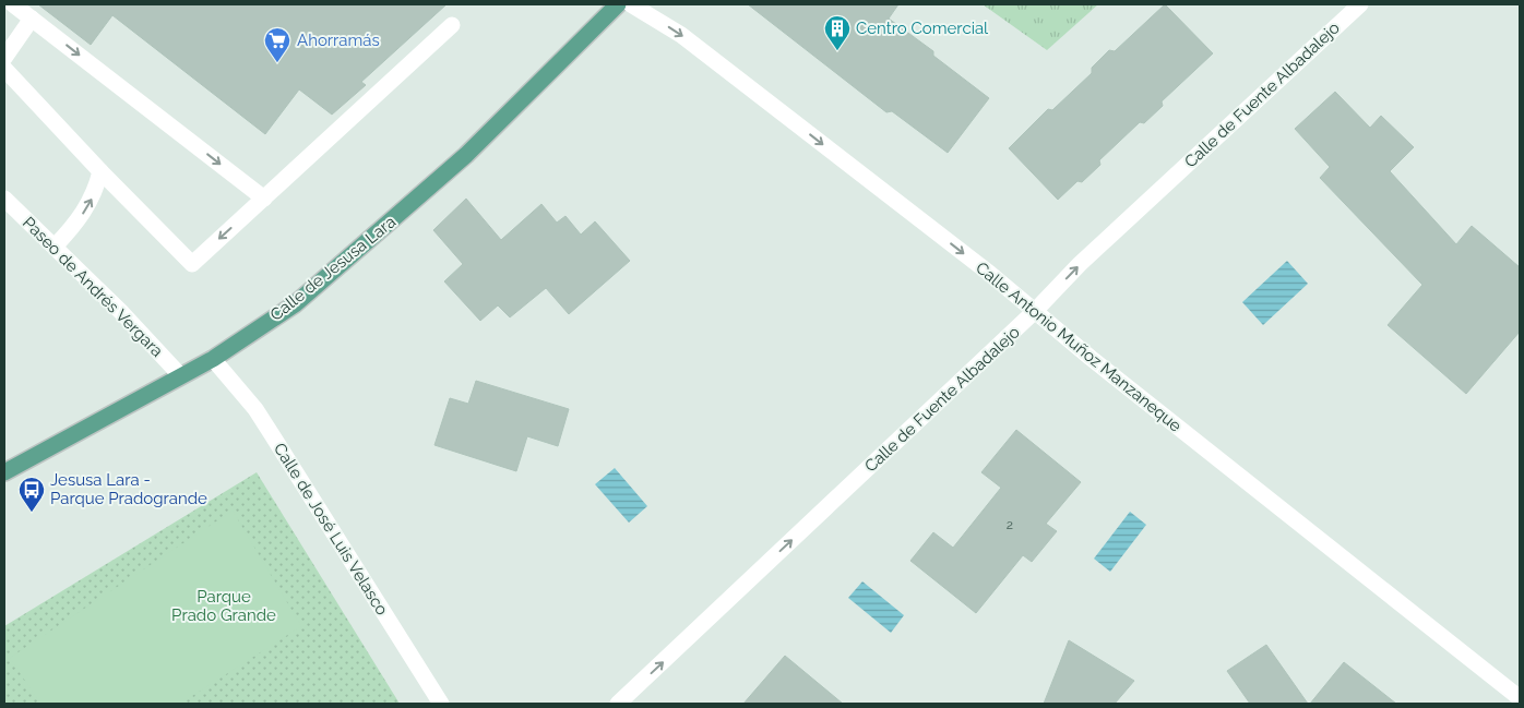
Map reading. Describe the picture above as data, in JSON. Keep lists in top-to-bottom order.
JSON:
{
  "streets": {
    "main road": ["Calle de Jesusa Lara"],
    "street": [
      "Calle de Fuente Albadalejo",
      "Paseo de Andrés Vergara",
      "Calle Antonio Muñoz Manzaneque",
      "Calle de José Luis Velasco"
    ]
  },
  "crossings": [
    ["Calle de Fuente Albadalejo", "Calle Antonio Muñoz Manzaneque"],
    ["Calle de Jesusa Lara", "Paseo de Andrés Vergara"],
    ["Calle de Jesusa Lara", "Calle de José Luis Velasco"]
  ],
  "one_way": ["Calle de Fuente Albadalejo", "Calle Antonio Muñoz Manzaneque"],
  "parks": ["Parque Prado Grande"],
  "places": {
    "building": ["Centro Comercial"],
    "supermarket": ["Ahorramás"],
    "bus stop": ["Jesusa Lara - Parque Pradogrande"]
  },
  "house_numbers": ["2"]
}
